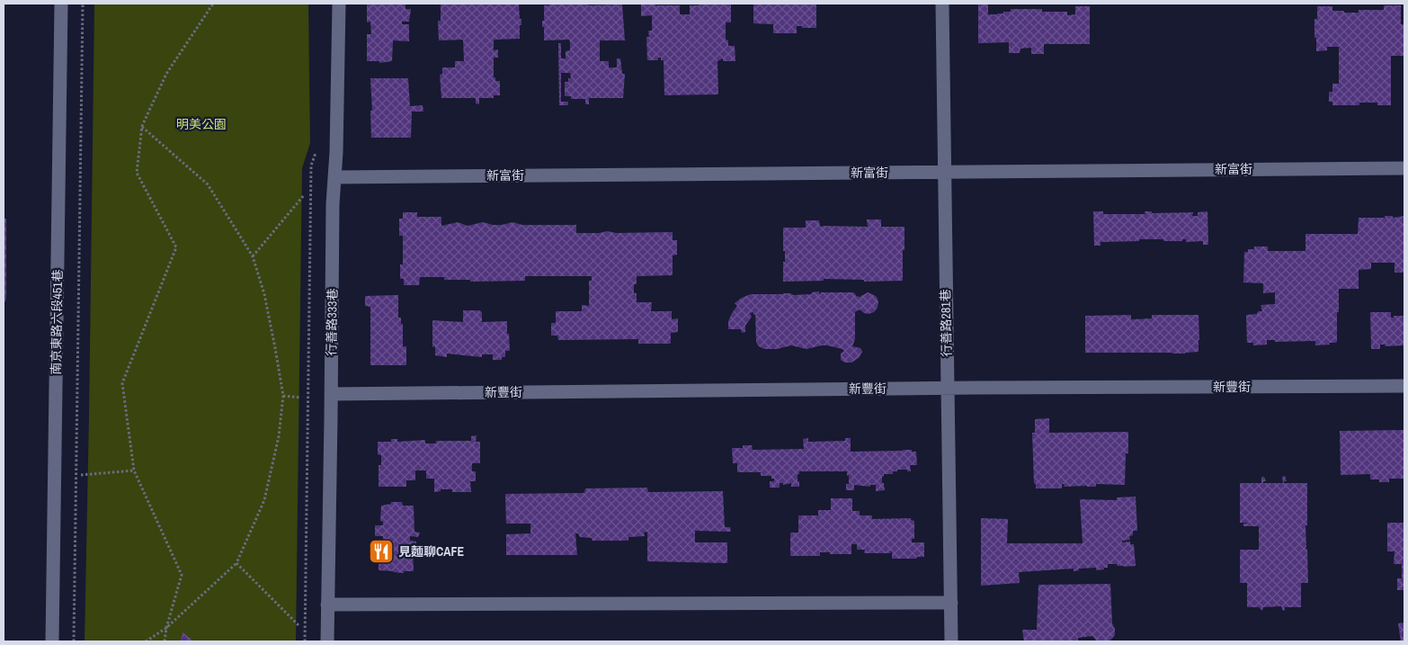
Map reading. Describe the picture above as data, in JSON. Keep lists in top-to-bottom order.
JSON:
{
  "streets": {
    "street": [
      "新富街",
      "南京東路六段451巷",
      "行善路333巷",
      "行善路281巷",
      "新豐街"
    ]
  },
  "crossings": [
    ["新富街", "行善路333巷"],
    ["新富街", "行善路281巷"],
    ["行善路333巷", "新豐街"],
    ["行善路281巷", "新豐街"]
  ],
  "parks": ["明美公園"],
  "places": {
    "restaurant": ["見麵聊CAFE"]
  }
}
